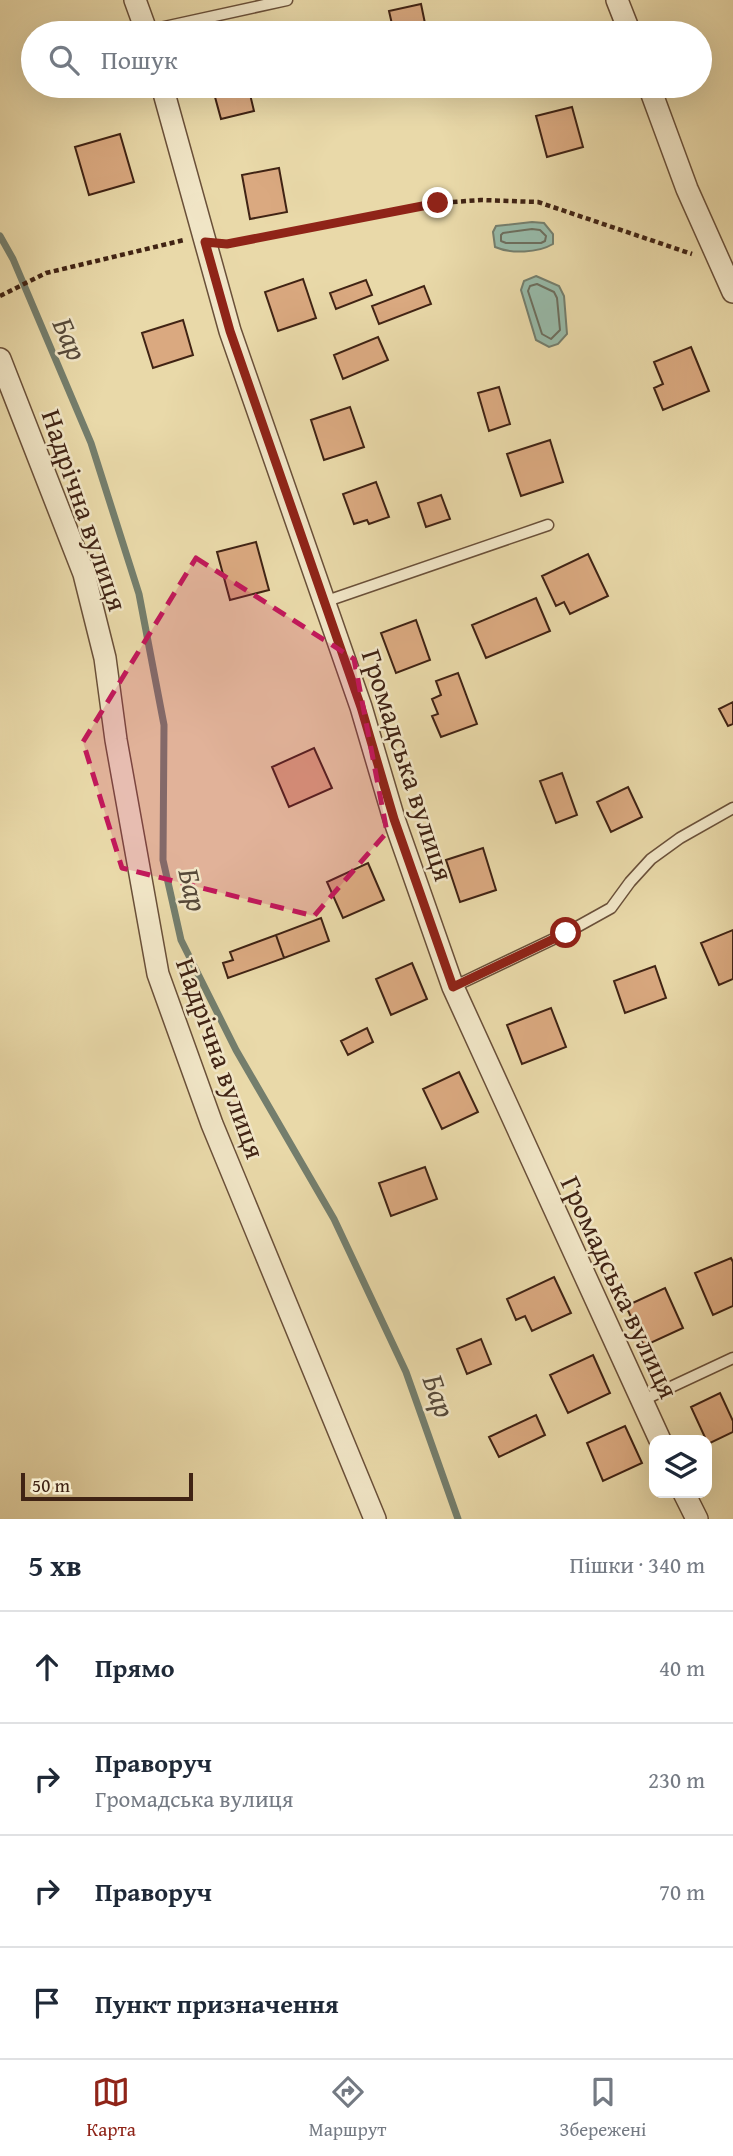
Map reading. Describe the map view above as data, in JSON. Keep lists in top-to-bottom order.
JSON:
{
  "streets": {
    "street": ["Надрічна вулиця", "Громадська вулиця"]
  },
  "water": ["Бар"],
  "scale_bar": "50 m",
  "page": {
    "search": "Пошук",
    "scale": "50 m",
    "heading": ["5 хв", "Пішки · 340 m"],
    "list": [
      ["Прямо", "40 m"],
      ["Праворуч", "Громадська вулиця", "230 m"],
      ["Праворуч", "70 m"],
      "Пункт призначення"
    ],
    "nav": ["Карта", "Маршрут", "Збережені"]
  }
}
